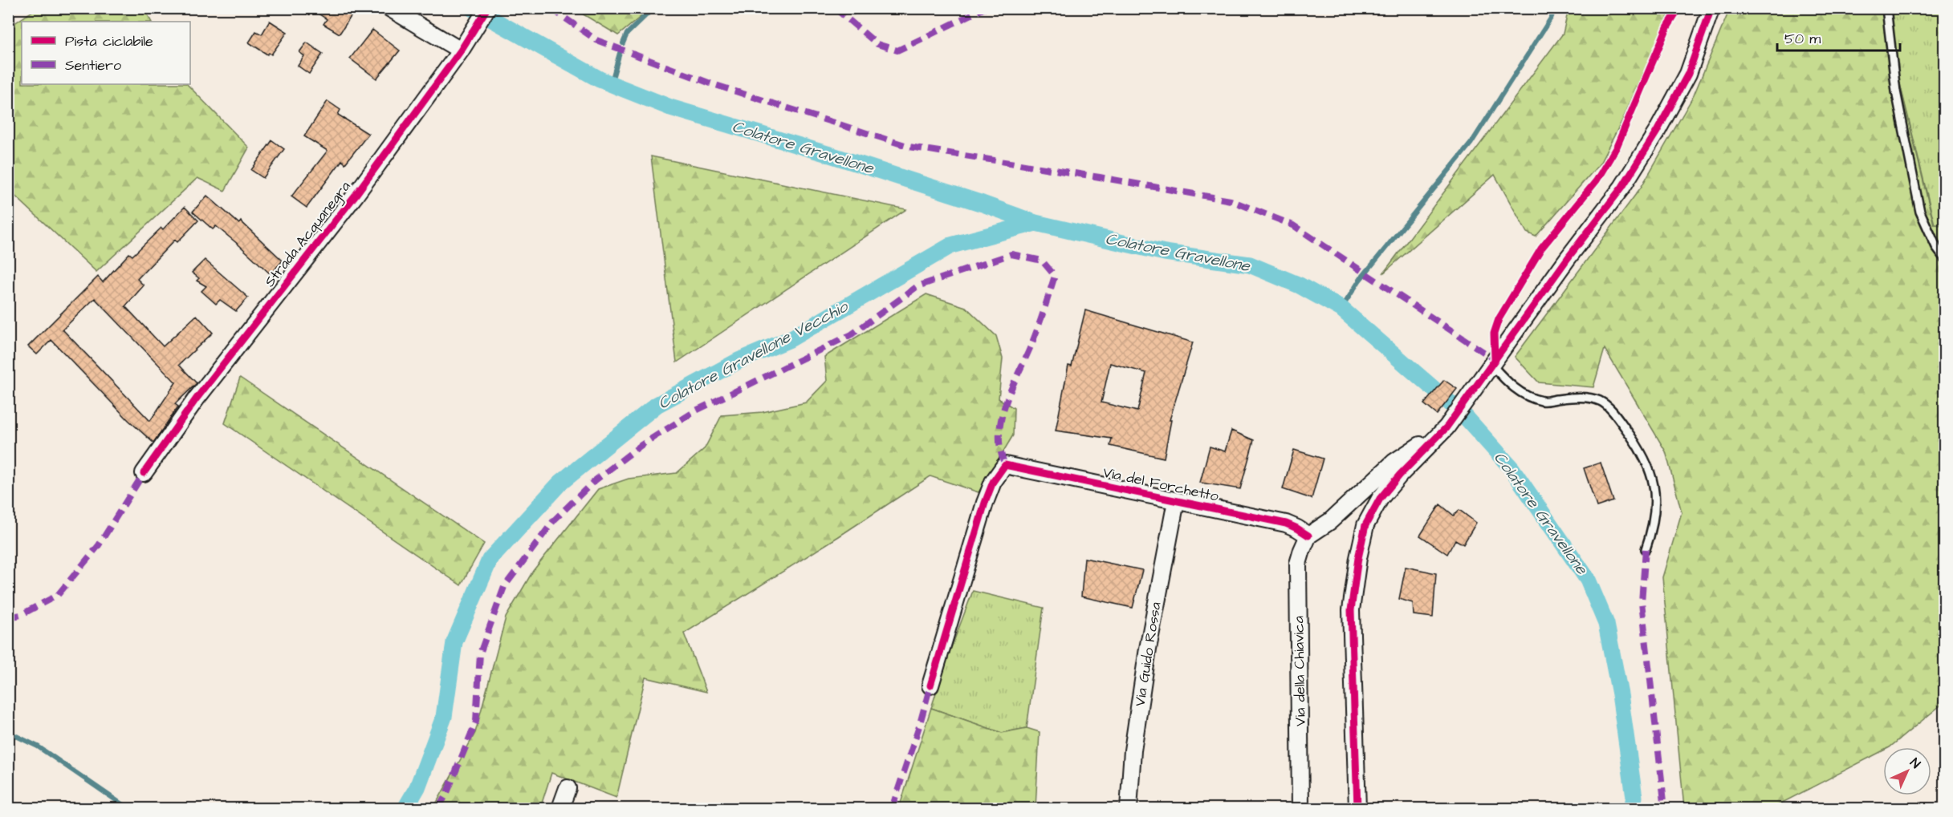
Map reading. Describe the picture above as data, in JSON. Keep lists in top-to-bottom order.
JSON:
{
  "streets": {
    "street": [
      "Strada Acquanegra",
      "Via del Forchetto",
      "Via Guido Rossa",
      "Via della Chiavica"
    ]
  },
  "crossings": [
    ["Via del Forchetto", "Via Guido Rossa"],
    ["Via del Forchetto", "Via della Chiavica"]
  ],
  "water": ["Colatore Gravellone", "Colatore Gravellone Vecchio"],
  "legend": ["Pista ciclabile", "Sentiero"],
  "scale_bar": "50 m",
  "north": "top right"
}
